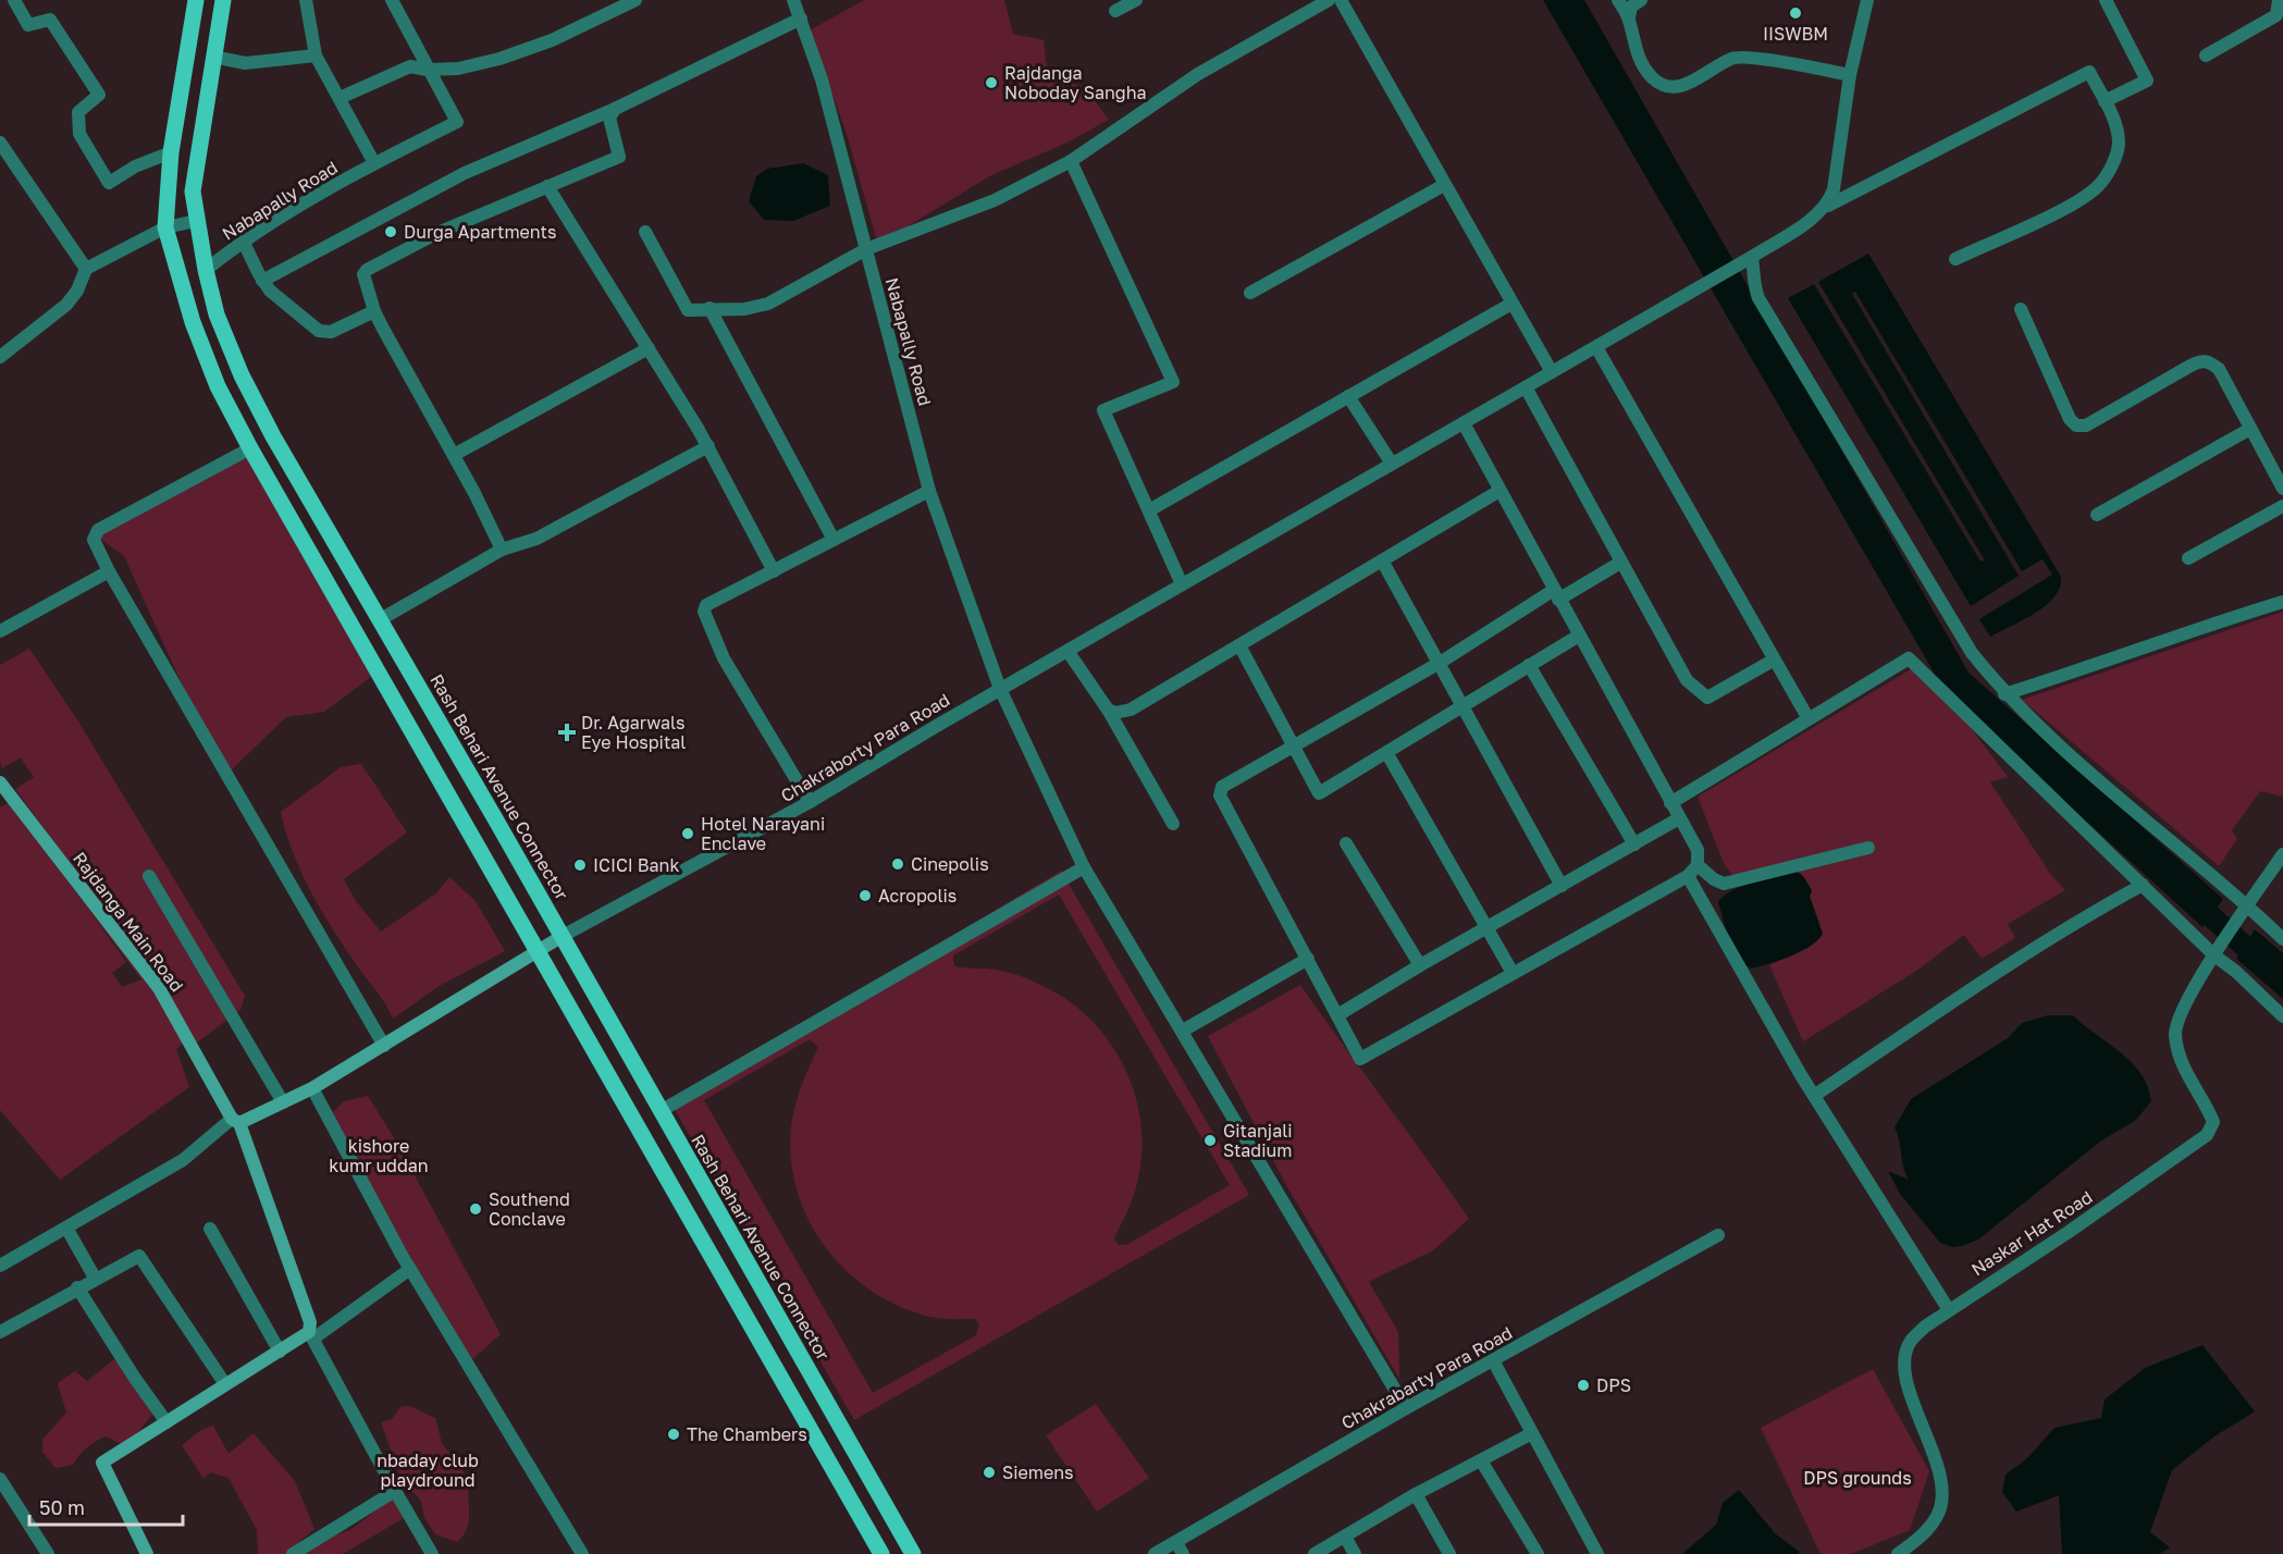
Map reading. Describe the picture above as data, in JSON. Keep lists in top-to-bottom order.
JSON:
{
  "streets": {
    "main road": ["Rash Behari Avenue Connector"],
    "street": [
      "Nabapally Road",
      "Chakraborty Para Road",
      "Rajdanga Main Road",
      "Naskar Hat Road",
      "Chakrabarty Para Road"
    ]
  },
  "crossings": [
    ["Nabapally Road", "Chakraborty Para Road"],
    ["Nabapally Road", "Rash Behari Avenue Connector"],
    ["Nabapally Road", "Chakrabarty Para Road"],
    ["Chakraborty Para Road", "Rash Behari Avenue Connector"]
  ],
  "parks": ["kishore kumr uddan", "nbaday club playdround", "DPS grounds"],
  "places": {
    "other": [
      "IISWBM",
      "Rajdanga Noboday Sangha",
      "Durga Apartments",
      "Hotel Narayani Enclave",
      "Cinepolis",
      "ICICI Bank",
      "Acropolis",
      "Gitanjali Stadium",
      "Southend Conclave",
      "DPS",
      "The Chambers",
      "Siemens"
    ],
    "health": ["Dr. Agarwals Eye Hospital"]
  },
  "scale_bar": "50 m"
}
